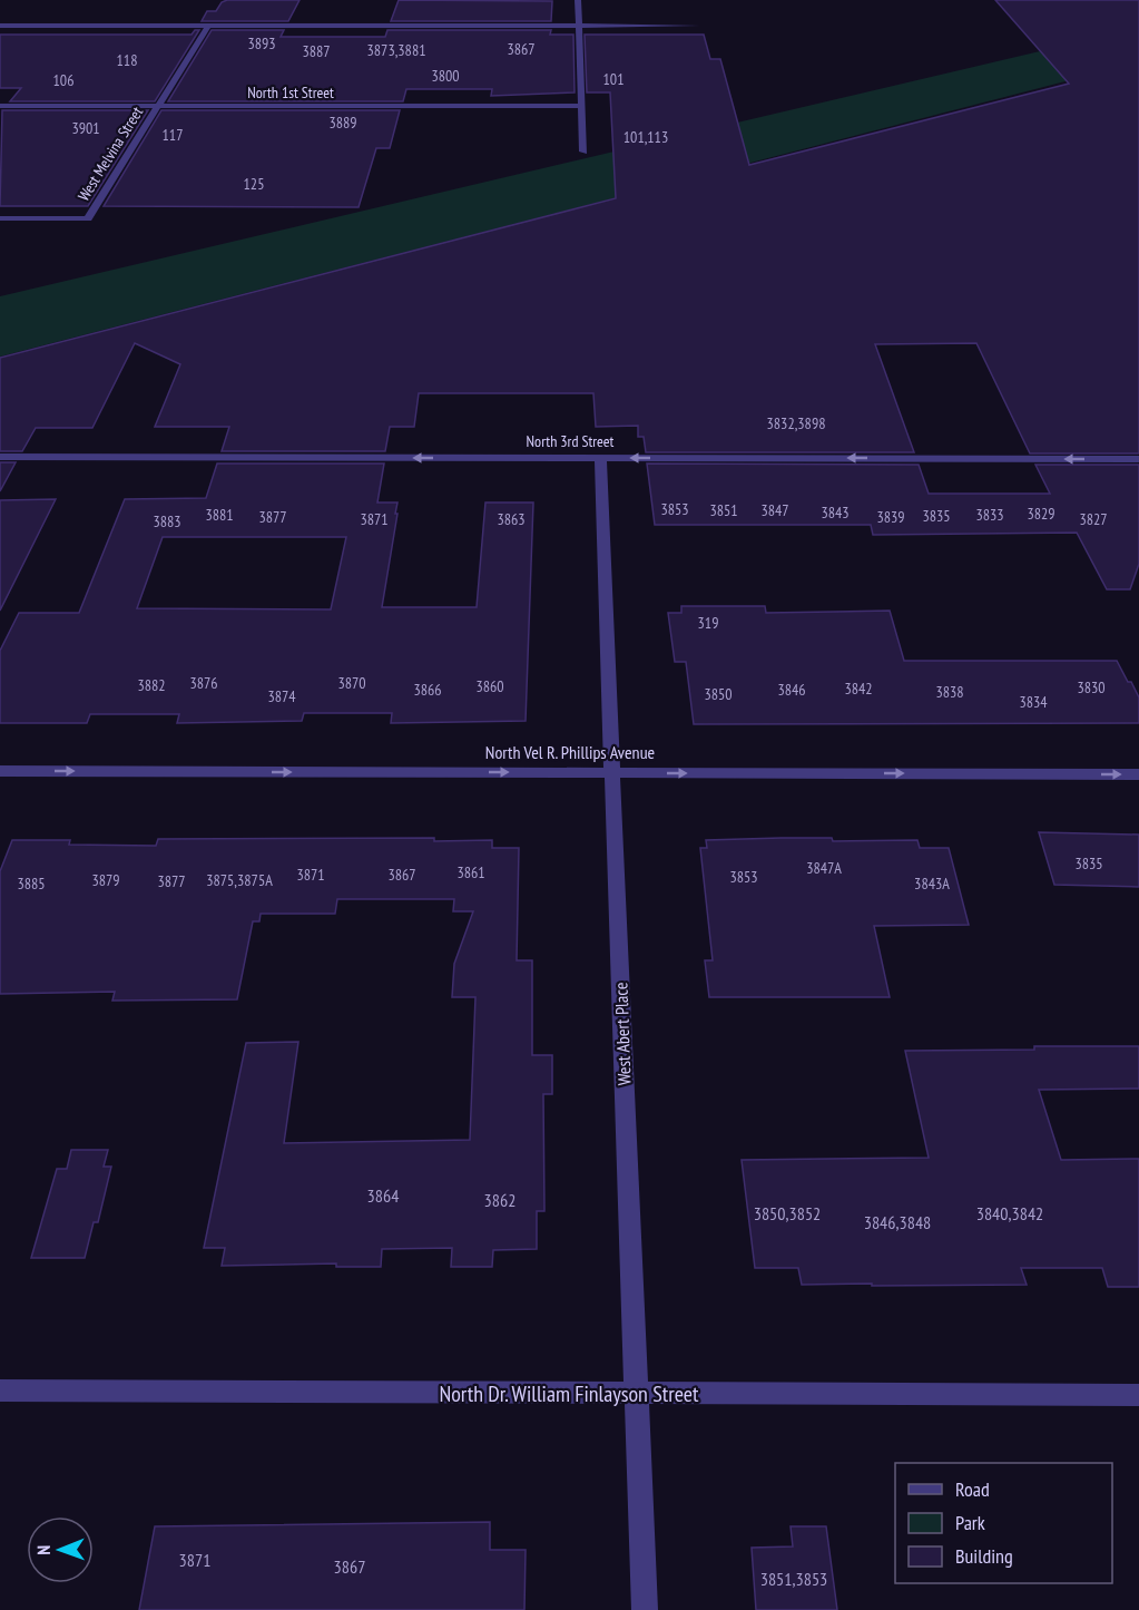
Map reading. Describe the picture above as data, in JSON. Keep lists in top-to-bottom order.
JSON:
{
  "streets": {
    "street": [
      "North 1st Street",
      "West Melvina Street",
      "North 3rd Street",
      "North Vel R. Phillips Avenue",
      "West Abert Place",
      "North Dr. William Finlayson Street"
    ]
  },
  "crossings": [
    ["North 1st Street", "West Melvina Street"],
    ["North 3rd Street", "West Abert Place"],
    ["North Vel R. Phillips Avenue", "West Abert Place"],
    ["West Abert Place", "North Dr. William Finlayson Street"]
  ],
  "one_way": ["North 3rd Street", "North Vel R. Phillips Avenue"],
  "house_numbers": [
    "3893",
    "3867",
    "3873,3881",
    "3887",
    "118",
    "3800",
    "101",
    "106",
    "3889",
    "3901",
    "117",
    "101,113",
    "125",
    "3832,3898",
    "3853",
    "3851",
    "3847",
    "3843",
    "3829",
    "3881",
    "3833",
    "3835",
    "3877",
    "3839",
    "3871",
    "3863",
    "3827",
    "3883",
    "319",
    "3876",
    "3870",
    "3882",
    "3860",
    "3830",
    "3842",
    "3866",
    "3846",
    "3838",
    "3850",
    "3874",
    "3834",
    "3835",
    "3847A",
    "3861",
    "3871",
    "3867",
    "3853",
    "3879",
    "3875,3875A",
    "3877",
    "3885",
    "3843A",
    "3864",
    "3862",
    "3850,3852",
    "3840,3842",
    "3846,3848",
    "3871",
    "3867",
    "3851,3853"
  ],
  "legend": ["Road", "Park", "Building"],
  "north": "left"
}
